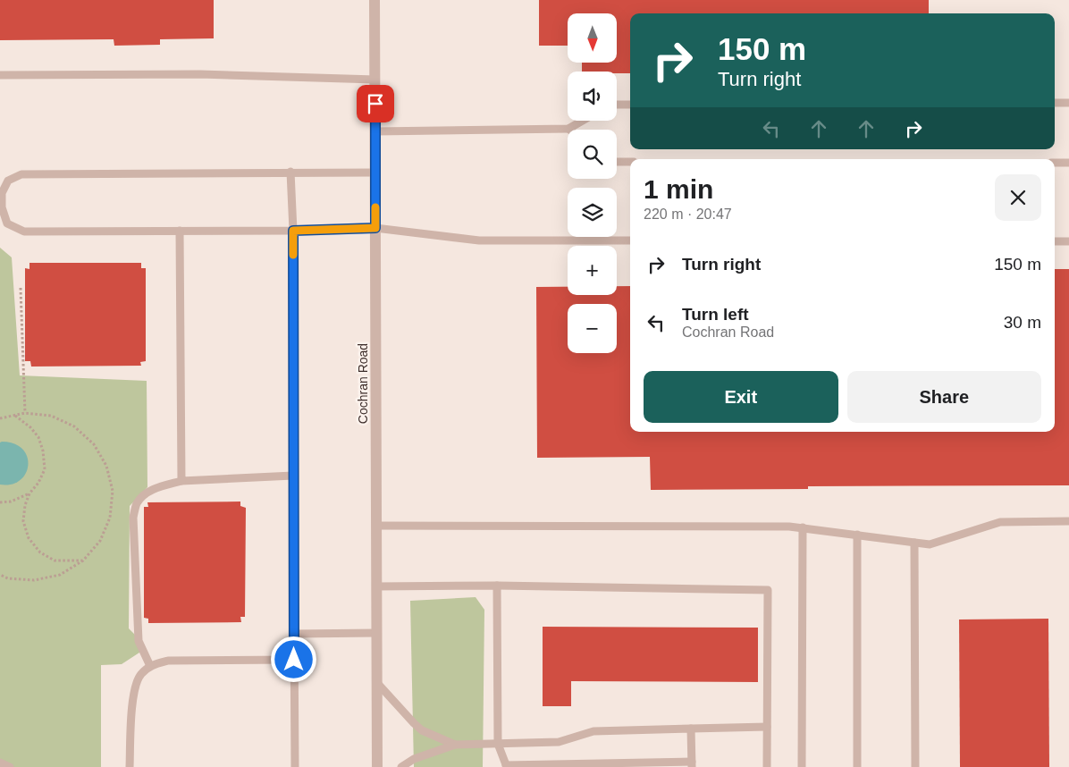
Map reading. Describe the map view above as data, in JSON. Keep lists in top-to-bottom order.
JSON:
{
  "streets": {
    "street": ["Cochran Road"]
  },
  "north": "bottom",
  "page": {
    "map_buttons": ["+", "−"],
    "turn": ["150 m", "Turn right"],
    "heading": ["1 min", "220 m · 20:47"],
    "list": [
      {
        "name": "Turn right",
        "value": "150 m"
      },
      {
        "name": "Turn left",
        "note": "Cochran Road",
        "value": "30 m"
      }
    ],
    "buttons": ["Exit", "Share"]
  }
}
